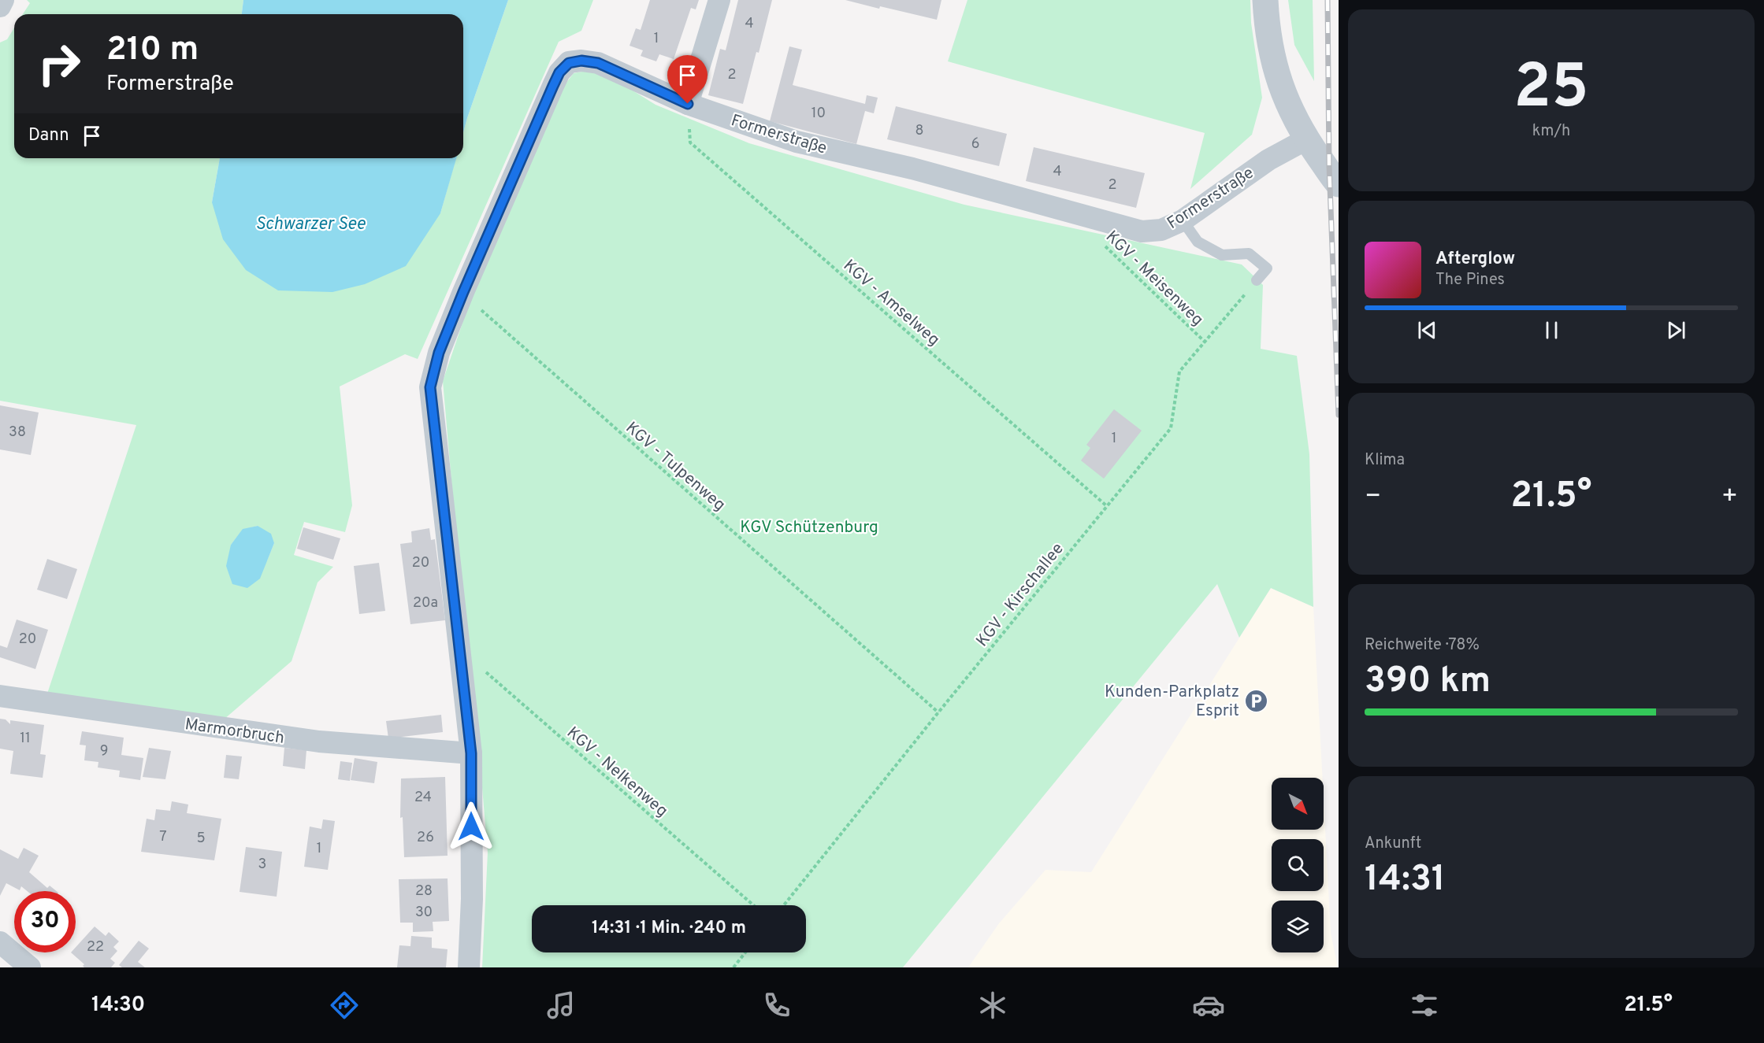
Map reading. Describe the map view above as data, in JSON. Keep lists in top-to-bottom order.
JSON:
{
  "streets": {
    "street": ["Formerstraße", "Marmorbruch"],
    "path": [
      "KGV - Meisenweg",
      "KGV - Amselweg",
      "KGV - Tulpenweg",
      "KGV - Kirschallee",
      "KGV - Nelkenweg"
    ]
  },
  "crossings": [
    ["Formerstraße", "KGV - Amselweg"],
    ["Formerstraße", "KGV - Tulpenweg"],
    ["Formerstraße", "Marmorbruch"],
    ["Formerstraße", "KGV - Nelkenweg"],
    ["KGV - Meisenweg", "KGV - Kirschallee"],
    ["KGV - Amselweg", "KGV - Kirschallee"],
    ["KGV - Tulpenweg", "KGV - Kirschallee"]
  ],
  "water": ["Schwarzer See"],
  "parks": ["KGV Schützenburg"],
  "places": {
    "parking": ["Kunden-Parkplatz Esprit"]
  },
  "house_numbers": [
    "4",
    "1",
    "2",
    "10",
    "8",
    "6",
    "4",
    "2",
    "38",
    "1",
    "20",
    "20a",
    "20",
    "11",
    "9",
    "24",
    "7",
    "26",
    "5",
    "1",
    "3",
    "28",
    "30",
    "22"
  ],
  "north": "bottom right",
  "page": {
    "tile": [
      ["25", "km/h"],
      "Klima",
      ["Reichweite · 78%", "390 km"],
      ["Ankunft", "14:31"]
    ],
    "turn": ["210 m", "Formerstraße"],
    "then": "Dann",
    "song": ["Afterglow", "The Pines"],
    "heat": ["−", "21.5°", "+"],
    "limit": "30",
    "trip": "14:31 · 1 Min. · 240 m",
    "tabs": ["14:30", "21.5°"]
  }
}
